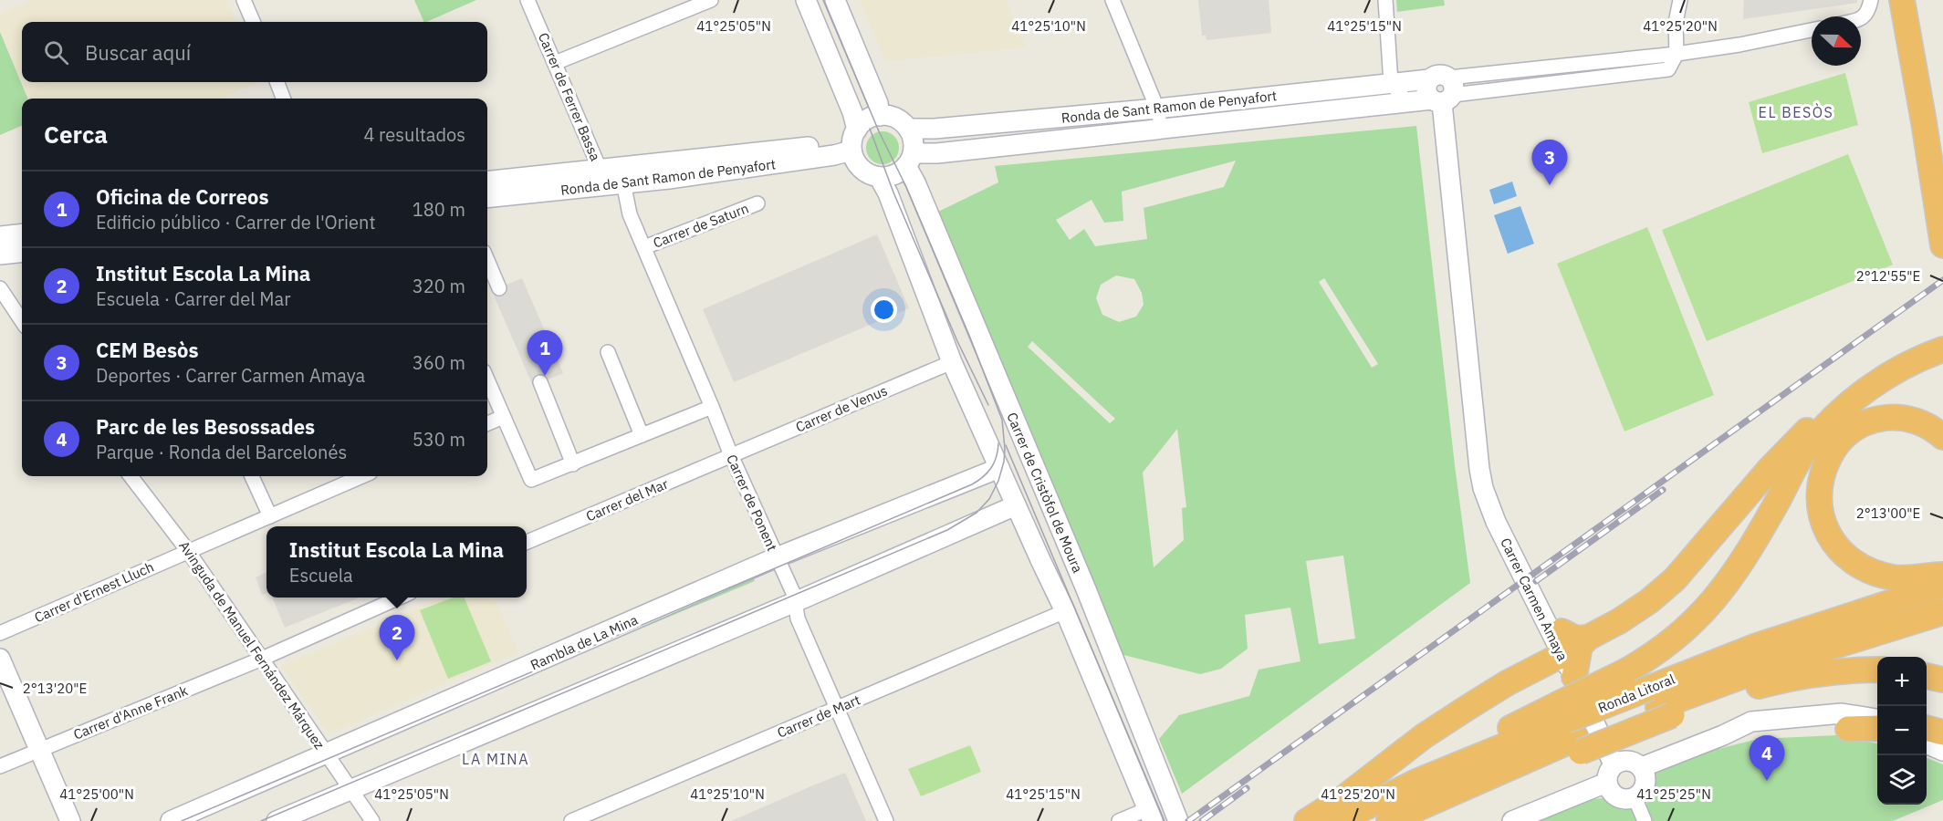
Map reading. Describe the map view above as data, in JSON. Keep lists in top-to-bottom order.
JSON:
{
  "streets": {
    "highway": ["Ronda Litoral"],
    "street": [
      "Carrer de Ferrer Bassa",
      "Ronda de Sant Ramon de Penyafort",
      "Carrer de Saturn",
      "Carrer de Venus",
      "Carrer de Cristòfol de Moura",
      "Carrer del Mar",
      "Carrer de Ponent",
      "Carrer d'Ernest Lluch",
      "Carrer Carmen Amaya",
      "Rambla de La Mina",
      "Avinguda de Manuel Fernández Márquez",
      "Carrer d'Anne Frank",
      "Carrer de Mart"
    ]
  },
  "crossings": [
    ["Carrer de Ferrer Bassa", "Ronda de Sant Ramon de Penyafort"],
    ["Carrer de Ferrer Bassa", "Carrer de Ponent"],
    ["Ronda de Sant Ramon de Penyafort", "Carrer de Cristòfol de Moura"],
    ["Ronda de Sant Ramon de Penyafort", "Carrer de Ponent"],
    ["Ronda de Sant Ramon de Penyafort", "Carrer Carmen Amaya"],
    ["Carrer de Saturn", "Carrer de Ponent"],
    ["Carrer de Venus", "Carrer del Mar"],
    ["Carrer de Venus", "Carrer de Ponent"],
    ["Carrer del Mar", "Carrer de Ponent"],
    ["Carrer de Ponent", "Rambla de La Mina"],
    ["Carrer de Ponent", "Carrer de Mart"],
    ["Carrer d'Ernest Lluch", "Avinguda de Manuel Fernández Márquez"],
    ["Rambla de La Mina", "Avinguda de Manuel Fernández Márquez"],
    ["Avinguda de Manuel Fernández Márquez", "Carrer d'Anne Frank"]
  ],
  "districts": ["EL BESÒS", "LA MINA"],
  "north": "right",
  "page": {
    "search": "Buscar aquí",
    "heading": ["Cerca", "4 resultados"],
    "pins": [
      "3",
      "1",
      "2",
      "4"
    ],
    "list": [
      {
        "mark": "1",
        "name": "Oficina de Correos",
        "note": "Edificio público · Carrer de l'Orient",
        "value": "180 m"
      },
      {
        "mark": "2",
        "name": "Institut Escola La Mina",
        "note": "Escuela · Carrer del Mar",
        "value": "320 m"
      },
      {
        "mark": "3",
        "name": "CEM Besòs",
        "note": "Deportes · Carrer Carmen Amaya",
        "value": "360 m"
      },
      {
        "mark": "4",
        "name": "Parc de les Besossades",
        "note": "Parque · Ronda del Barcelonés",
        "value": "530 m"
      }
    ],
    "popup": ["Institut Escola La Mina", "Escuela"],
    "map_buttons": ["+", "−"]
  },
  "coordinates": [
    "41°25'05\"N",
    "41°25'10\"N",
    "41°25'15\"N",
    "41°25'20\"N",
    "2°12'55\"E",
    "2°13'00\"E",
    "2°13'20\"E",
    "41°25'00\"N",
    "41°25'25\"N"
  ]
}
